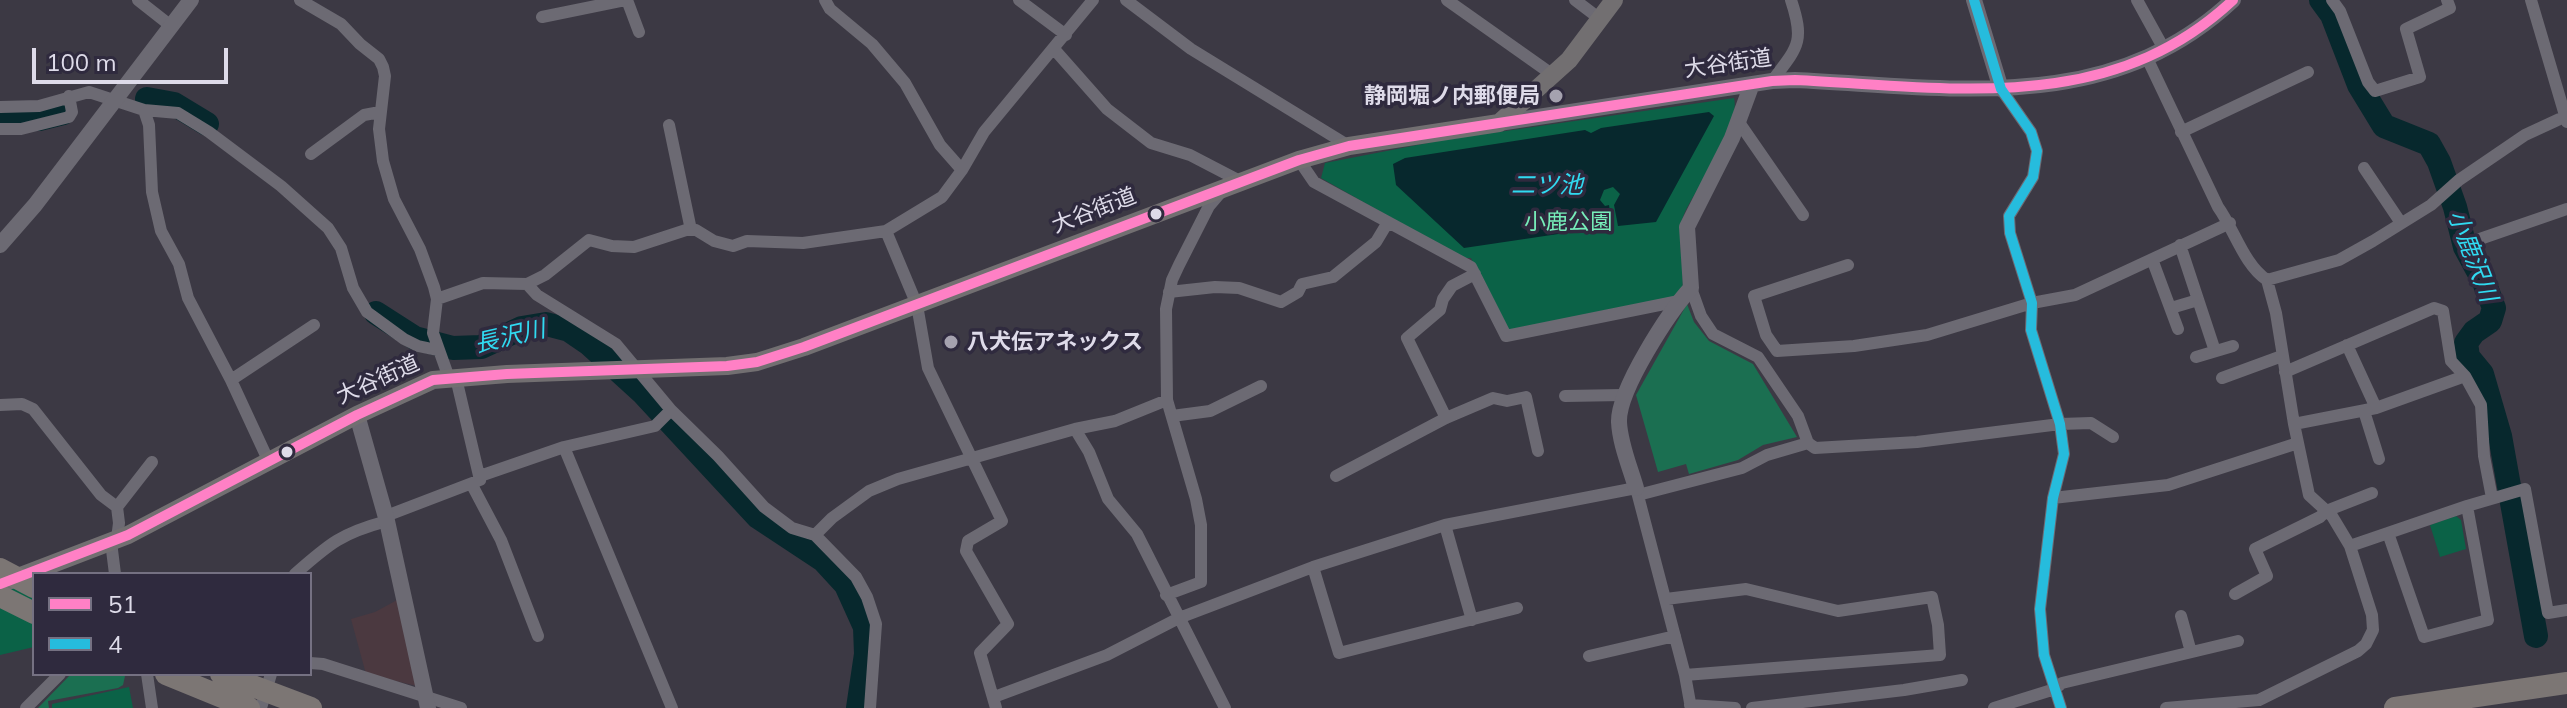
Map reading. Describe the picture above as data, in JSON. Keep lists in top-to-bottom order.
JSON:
{
  "streets": {
    "main road": ["大谷街道"]
  },
  "water": ["二ツ池", "小鹿沢川", "長沢川"],
  "parks": ["小鹿公園"],
  "places": ["静岡堀ノ内郵便局", "八犬伝アネックス"],
  "lines": ["transit line 51", "transit line 4"],
  "legend": ["51", "4"],
  "scale_bar": "100 m"
}
